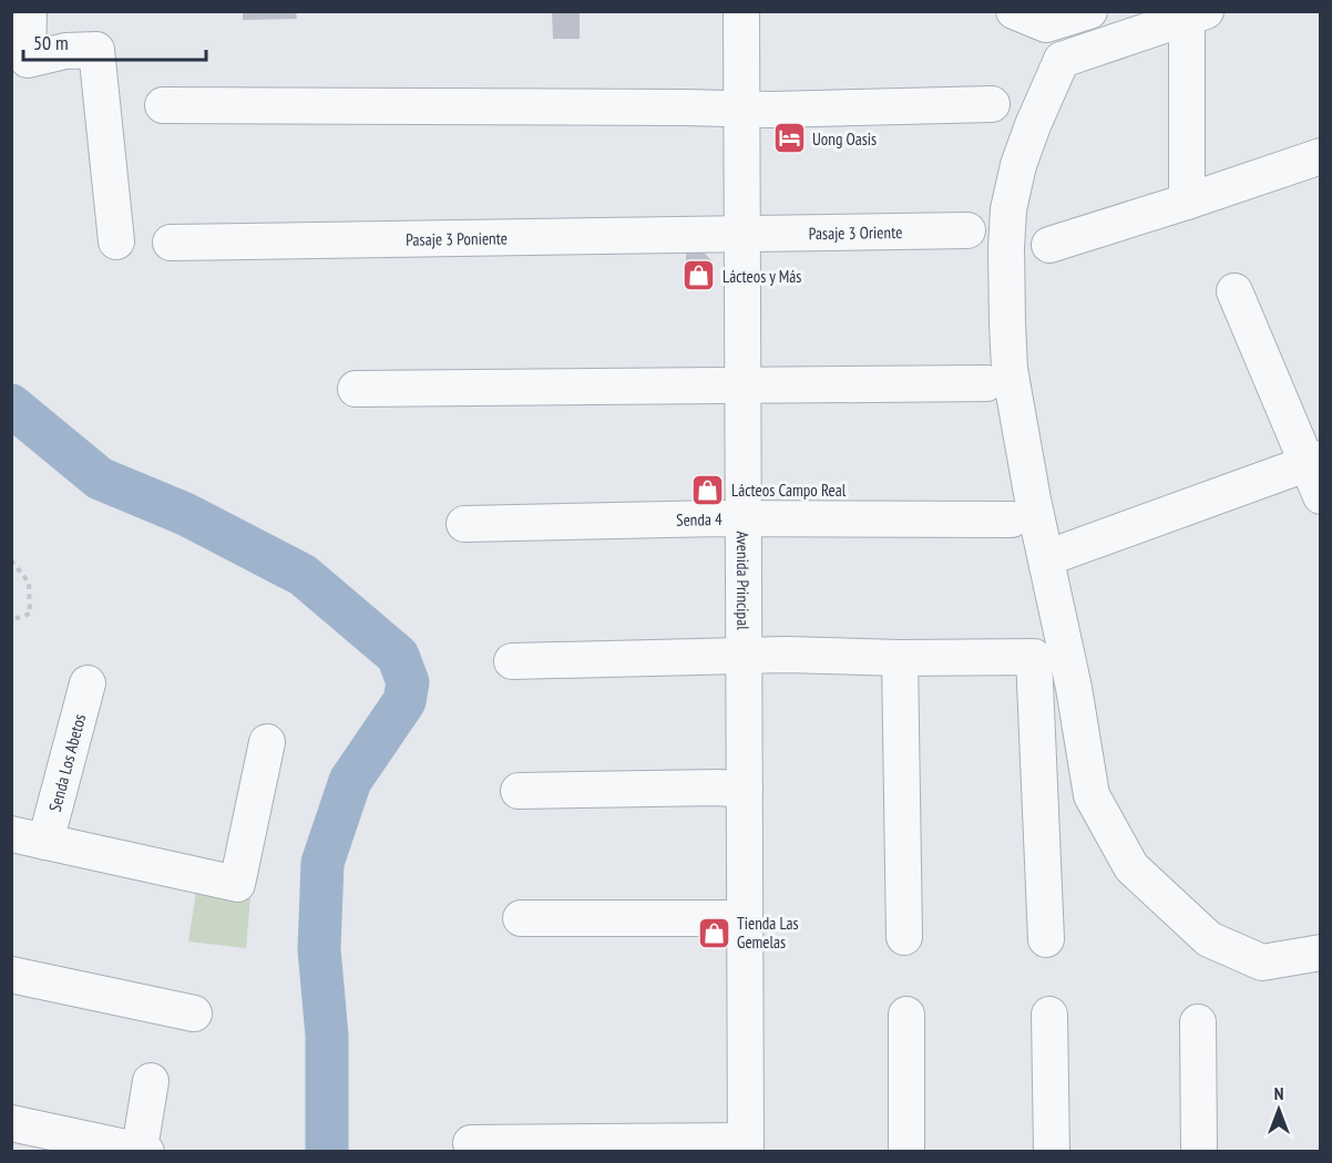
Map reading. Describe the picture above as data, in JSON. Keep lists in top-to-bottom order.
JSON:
{
  "streets": {
    "street": [
      "Pasaje 3 Oriente",
      "Pasaje 3 Poniente",
      "Senda 4",
      "Avenida Principal",
      "Senda Los Abetos"
    ]
  },
  "crossings": [
    ["Pasaje 3 Oriente", "Pasaje 3 Poniente"],
    ["Pasaje 3 Oriente", "Avenida Principal"],
    ["Pasaje 3 Poniente", "Avenida Principal"],
    ["Senda 4", "Avenida Principal"]
  ],
  "places": {
    "hotel": ["Uong Oasis"],
    "shop": ["Lácteos y Más", "Lácteos Campo Real", "Tienda Las Gemelas"]
  },
  "scale_bar": "50 m",
  "north": "top"
}
